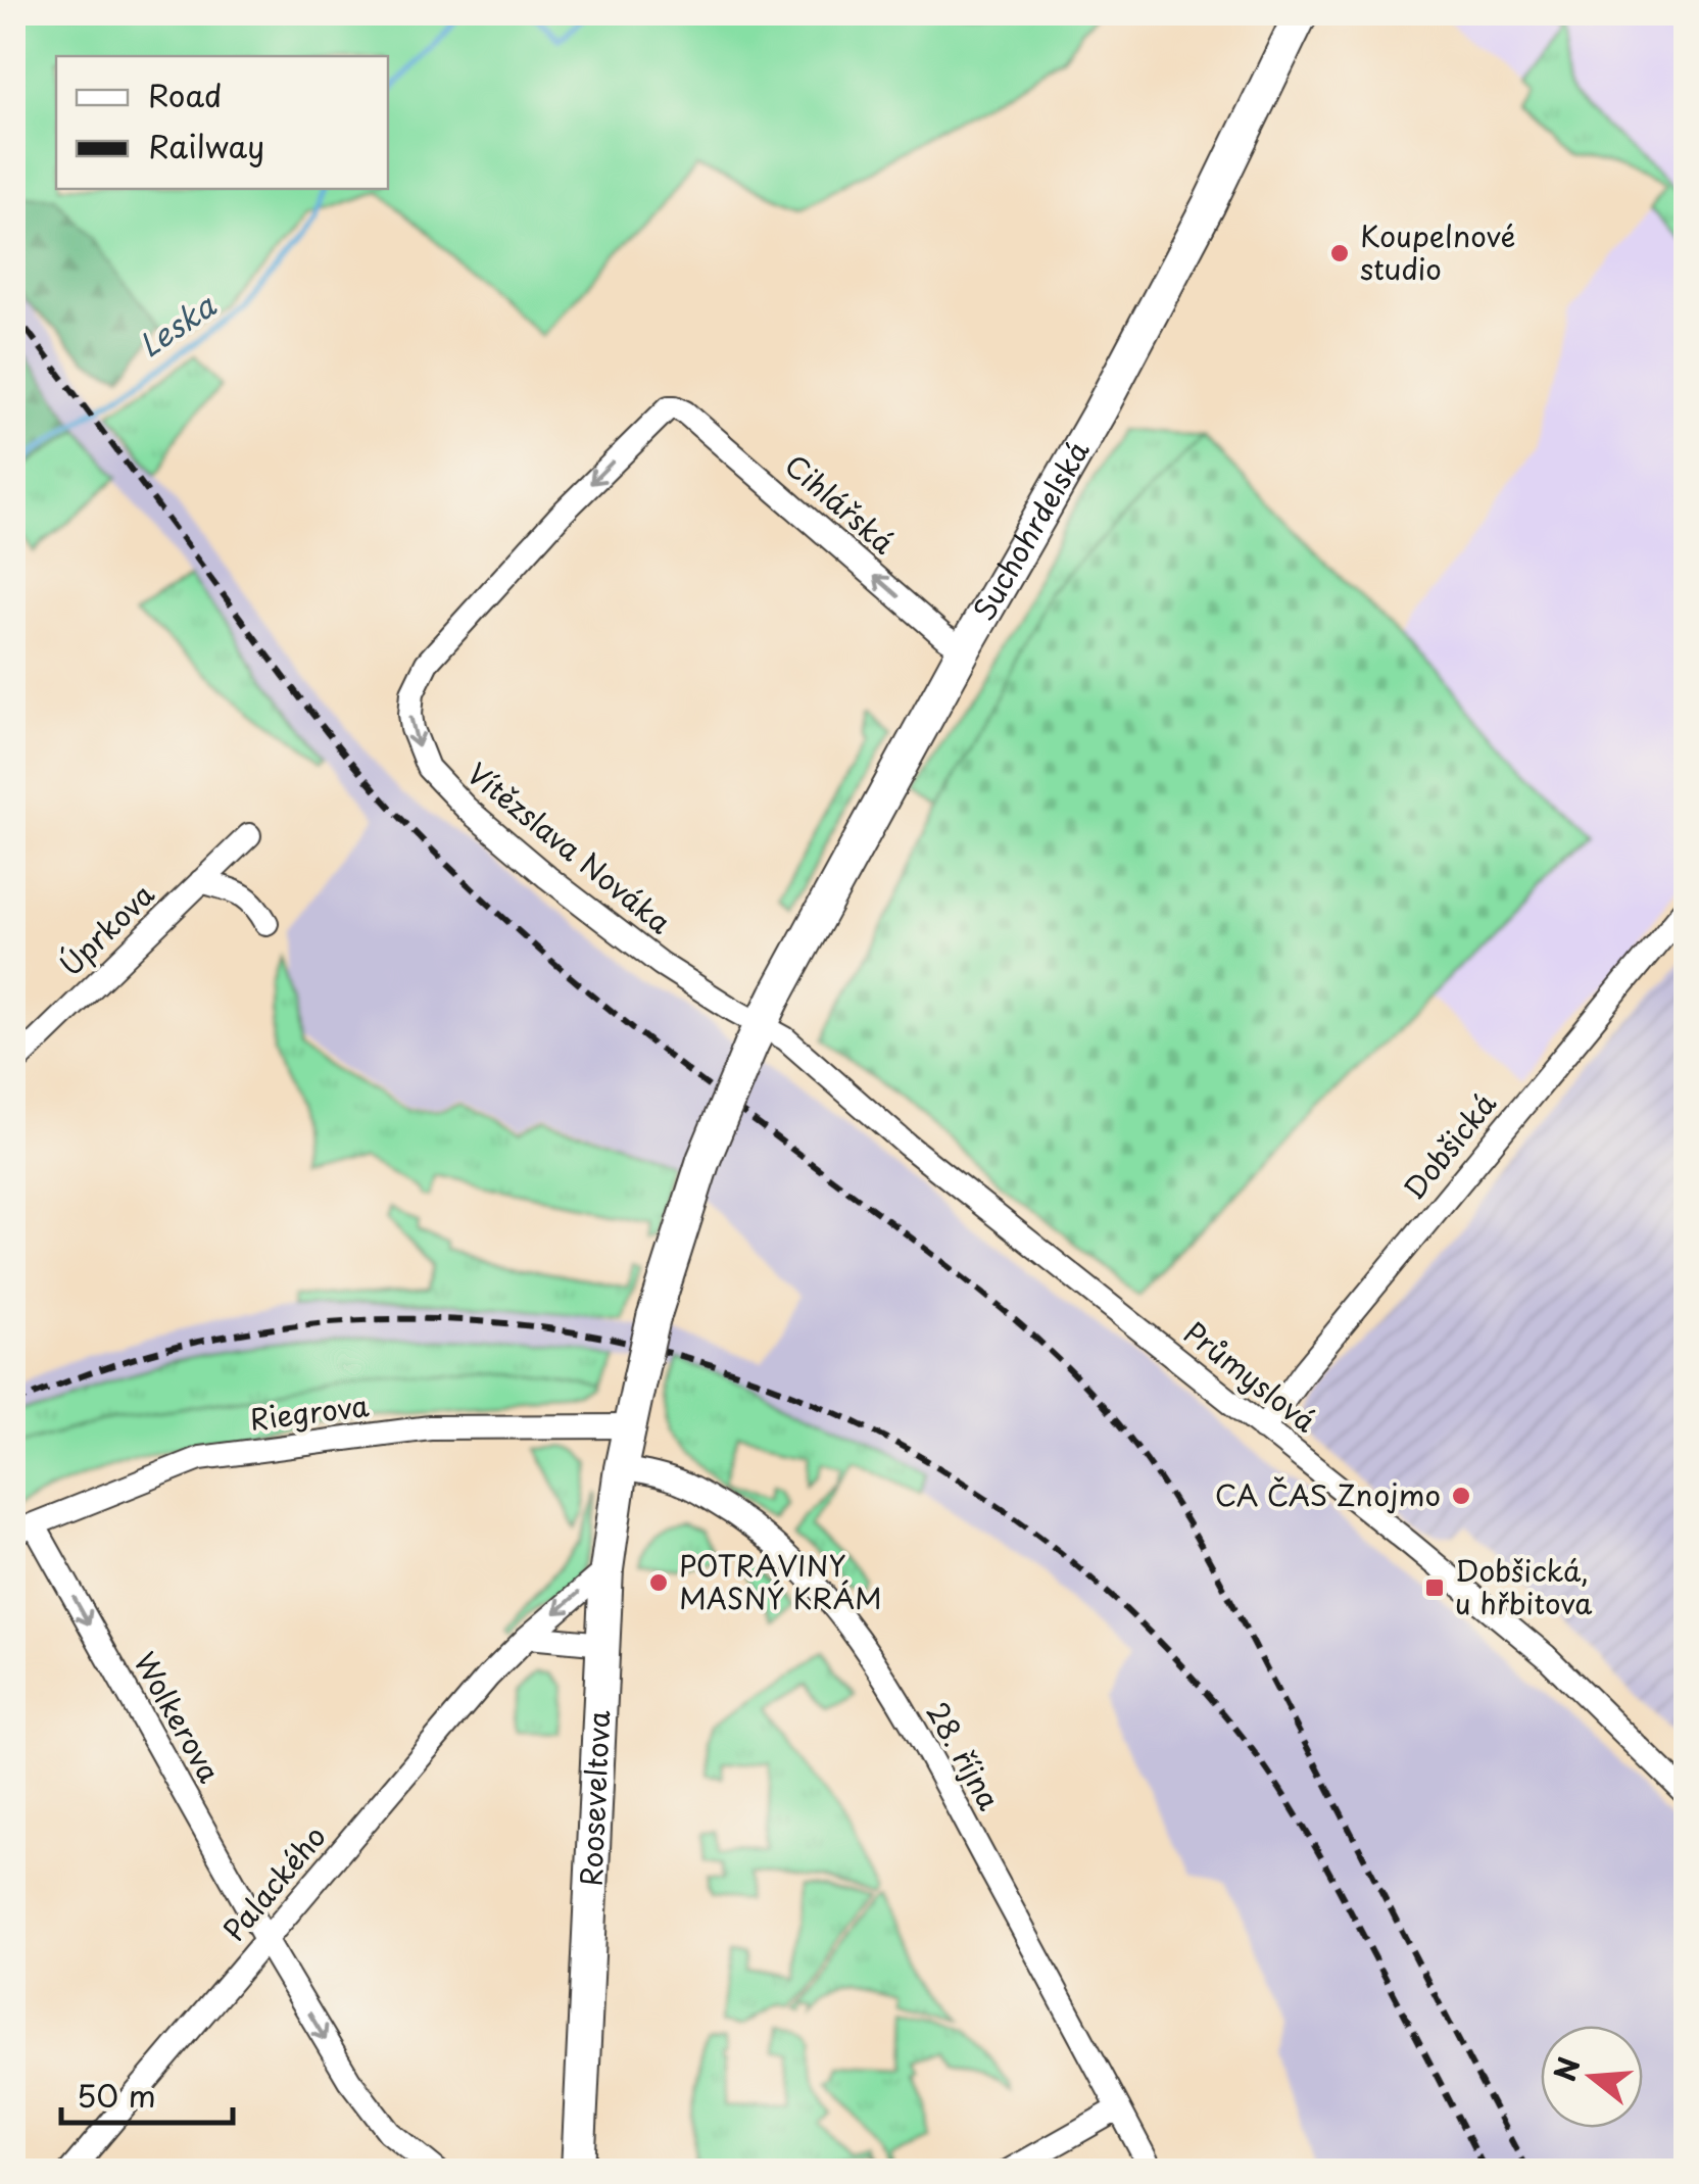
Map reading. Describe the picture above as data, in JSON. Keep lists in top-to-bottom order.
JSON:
{
  "streets": {
    "main road": ["Suchohrdelská", "Rooseveltova"],
    "street": [
      "Cihlářská",
      "Vítězslava Nováka",
      "Úprkova",
      "Dobšická",
      "Průmyslová",
      "Riegrova",
      "Wolkerova",
      "28. října",
      "Palackého"
    ]
  },
  "crossings": [
    ["Cihlářská", "Suchohrdelská"],
    ["Cihlářská", "Vítězslava Nováka"],
    ["Suchohrdelská", "Vítězslava Nováka"],
    ["Suchohrdelská", "Průmyslová"],
    ["Suchohrdelská", "Rooseveltova"],
    ["Vítězslava Nováka", "Průmyslová"],
    ["Dobšická", "Průmyslová"],
    ["Riegrova", "Wolkerova"],
    ["Riegrova", "Rooseveltova"],
    ["Wolkerova", "Palackého"],
    ["28. října", "Rooseveltova"],
    ["Rooseveltova", "Palackého"]
  ],
  "one_way": ["Cihlářská", "Wolkerova"],
  "water": ["Leska"],
  "places": {
    "other": ["Koupelnové studio", "CA ČAS Znojmo", "POTRAVINY MASNÝ KRÁM"],
    "transit": ["Dobšická, u hřbitova"]
  },
  "legend": ["Road", "Railway"],
  "scale_bar": "50 m",
  "north": "left"
}
